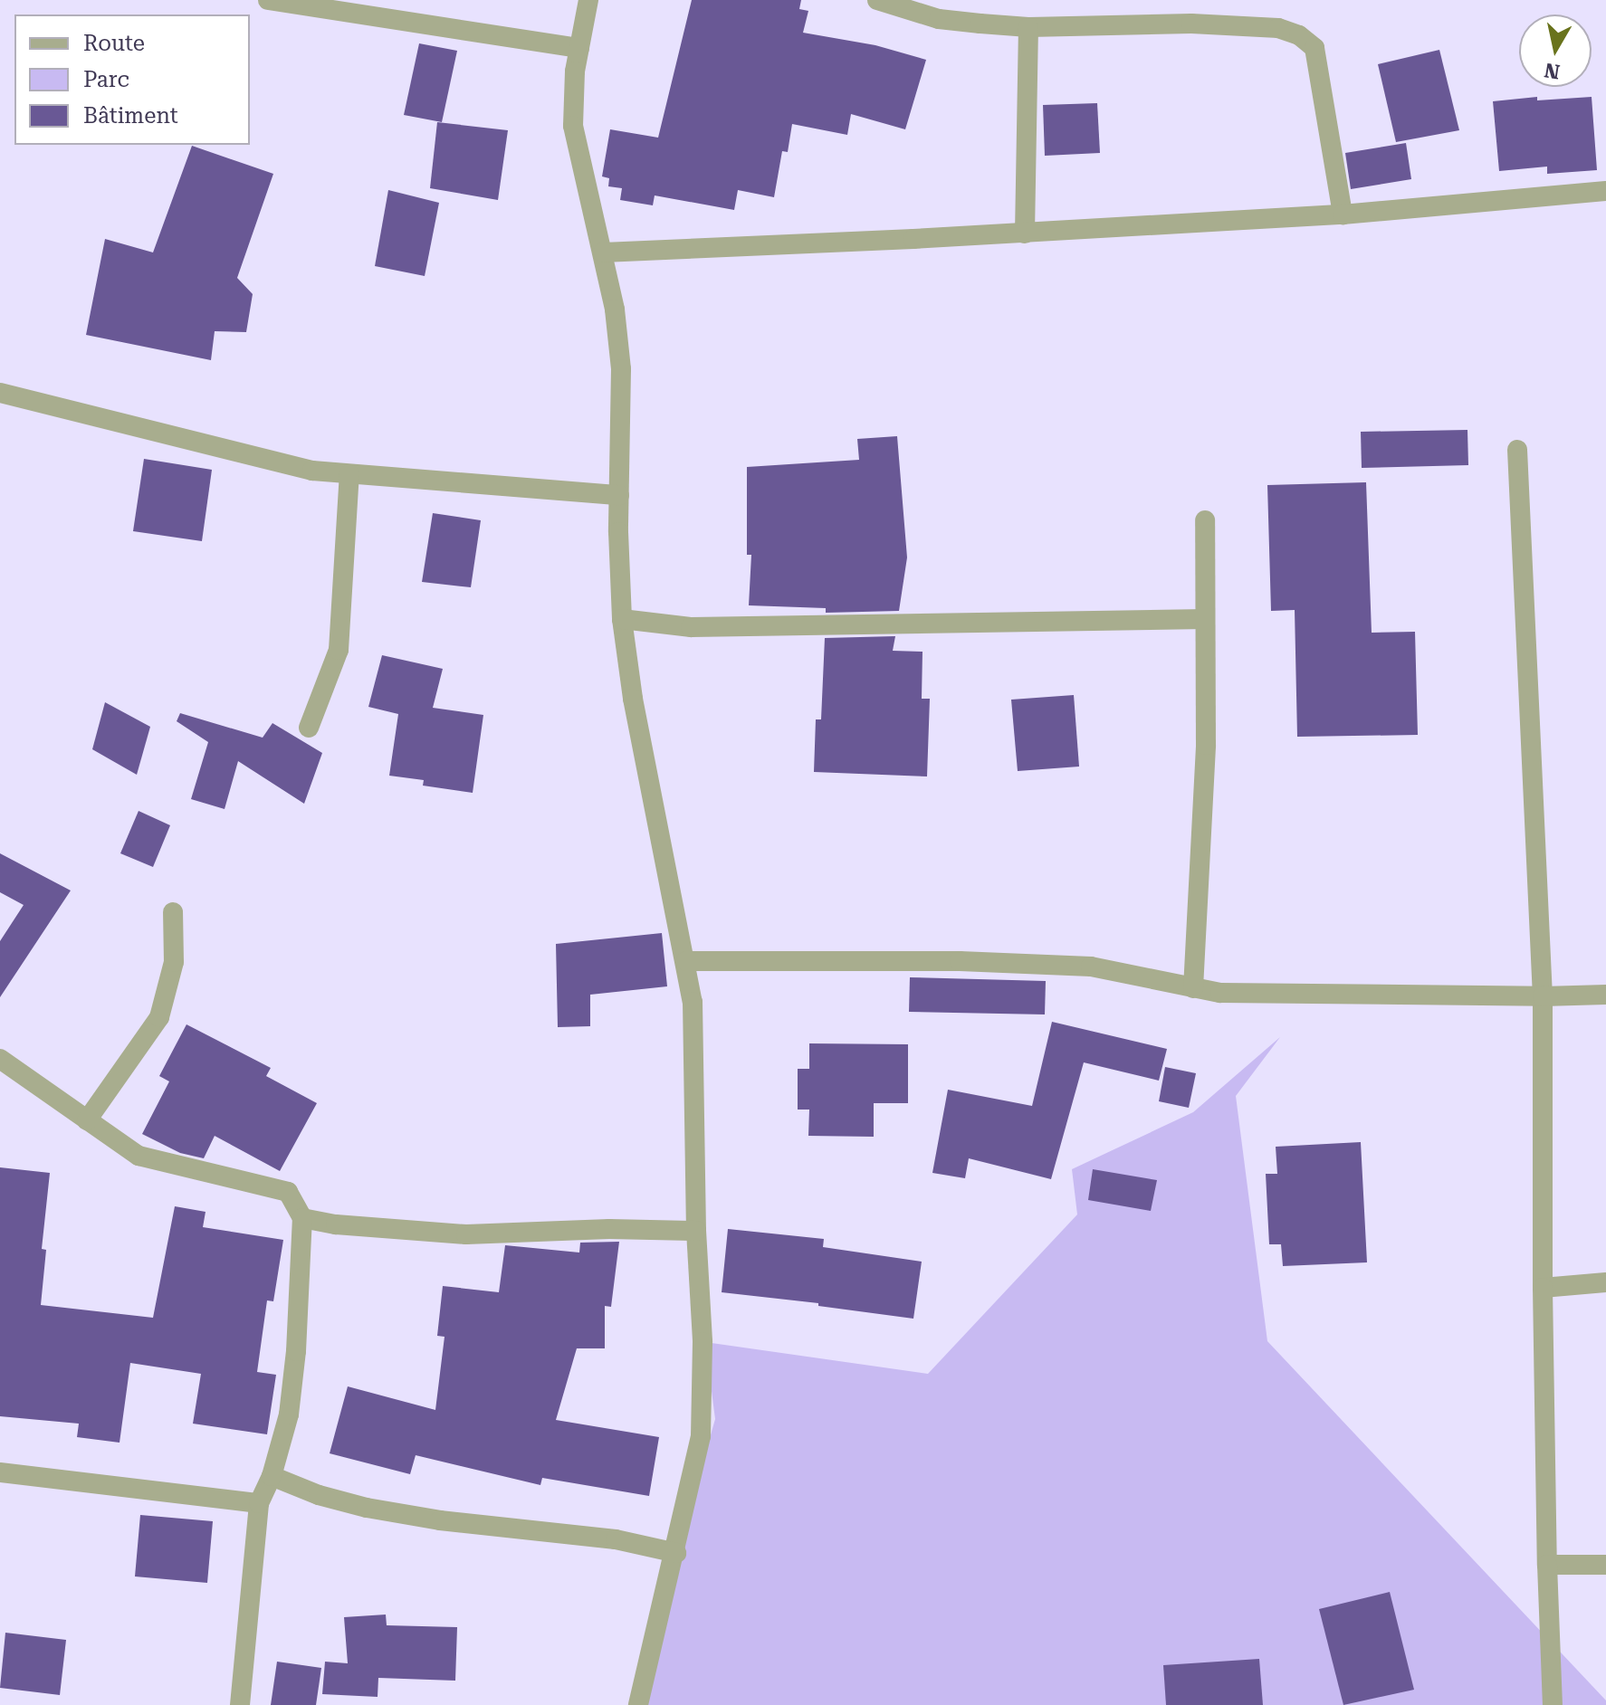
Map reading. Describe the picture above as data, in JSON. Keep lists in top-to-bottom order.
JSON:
{
  "legend": ["Route", "Parc", "Bâtiment"],
  "north": "bottom"
}
